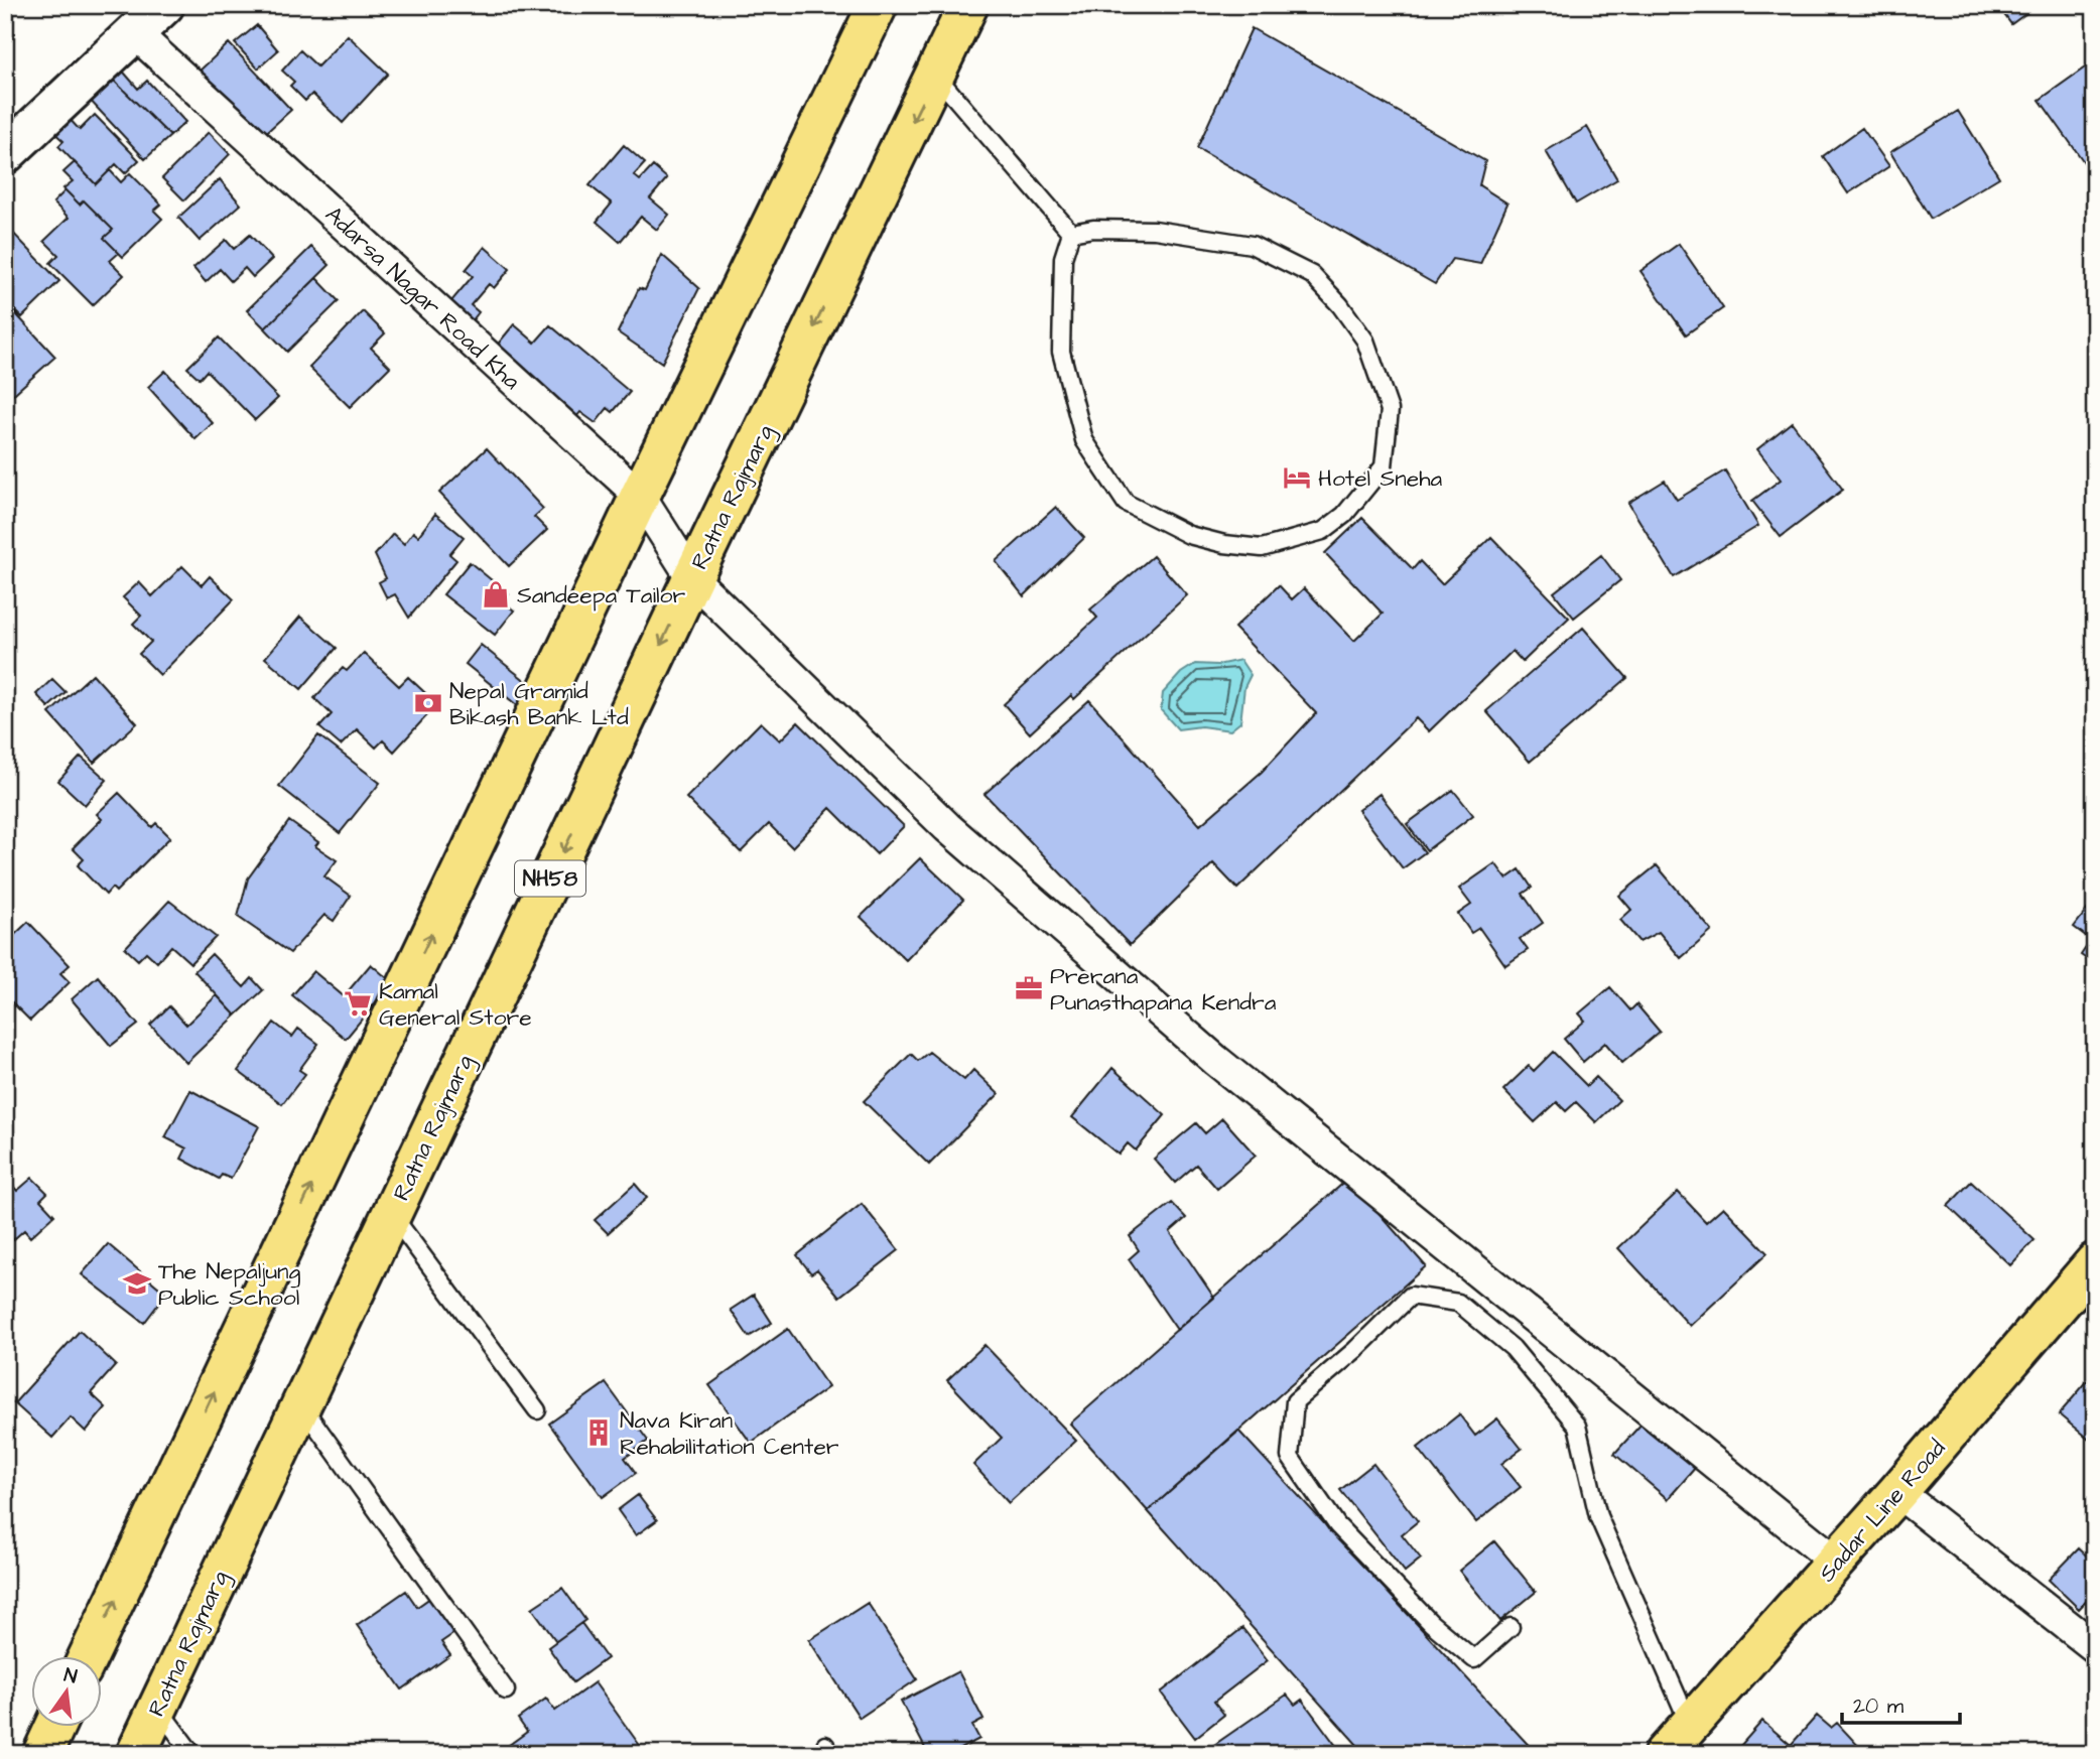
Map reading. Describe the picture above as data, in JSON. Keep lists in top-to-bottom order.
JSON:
{
  "streets": {
    "main road": ["Ratna Rajmarg", "NH58", "Sadar Line Road"],
    "street": ["Adarsa Nagar Road Kha"]
  },
  "crossings": [
    ["Adarsa Nagar Road Kha", "Ratna Rajmarg"],
    ["Adarsa Nagar Road Kha", "Sadar Line Road"]
  ],
  "places": {
    "hotel": ["Hotel Sneha"],
    "shop": ["Sandeepa Tailor"],
    "bank": ["Nepal Gramid Bikash Bank Ltd"],
    "office": ["Prerana Punasthapana Kendra"],
    "supermarket": ["Kamal General Store"],
    "school or university": ["The Nepaljung Public School"],
    "building": ["Nava Kiran Rehabilitation Center"]
  },
  "scale_bar": "20 m",
  "north": "top"
}
